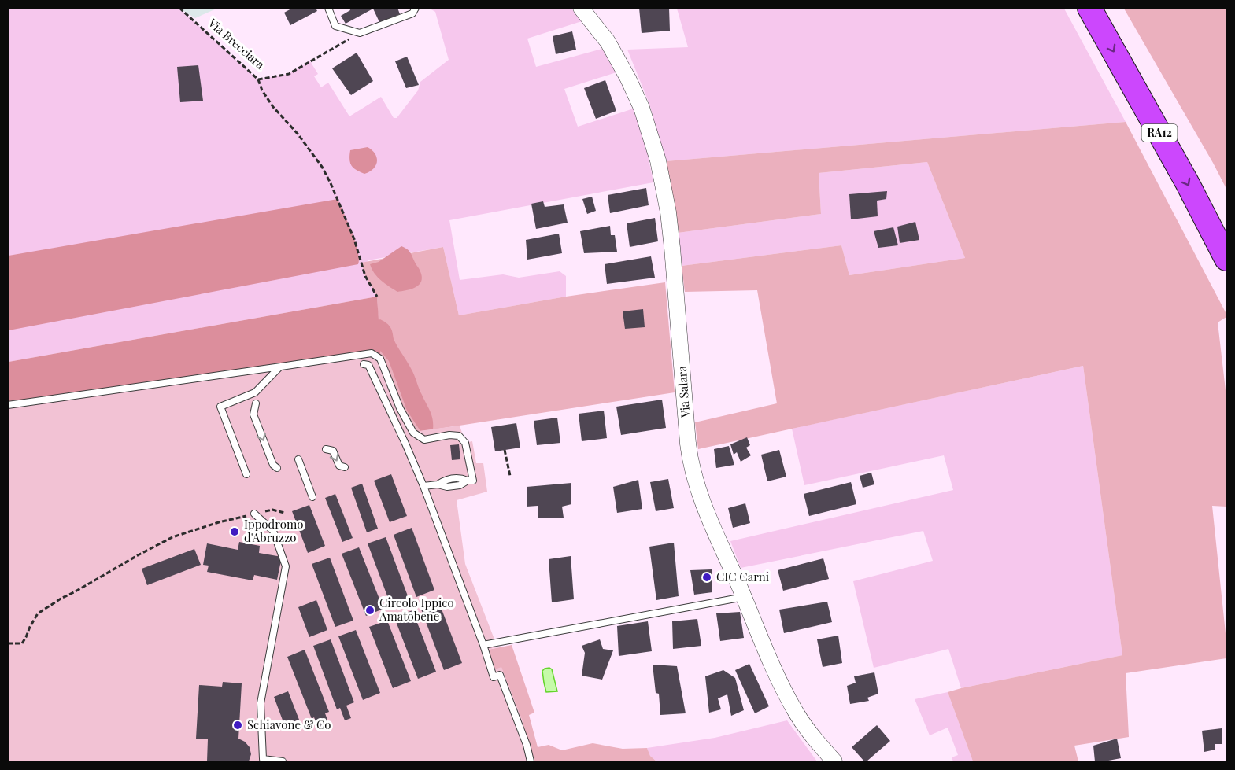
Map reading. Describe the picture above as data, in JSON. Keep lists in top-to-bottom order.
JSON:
{
  "streets": {
    "highway": ["RA12"],
    "street": ["Via Salara"],
    "path": ["Via Brecciara"]
  },
  "places": [
    "Ippodromo d'Abruzzo",
    "CIC Carni",
    "Circolo Ippico Amatobene",
    "Schiavone & Co"
  ]
}
